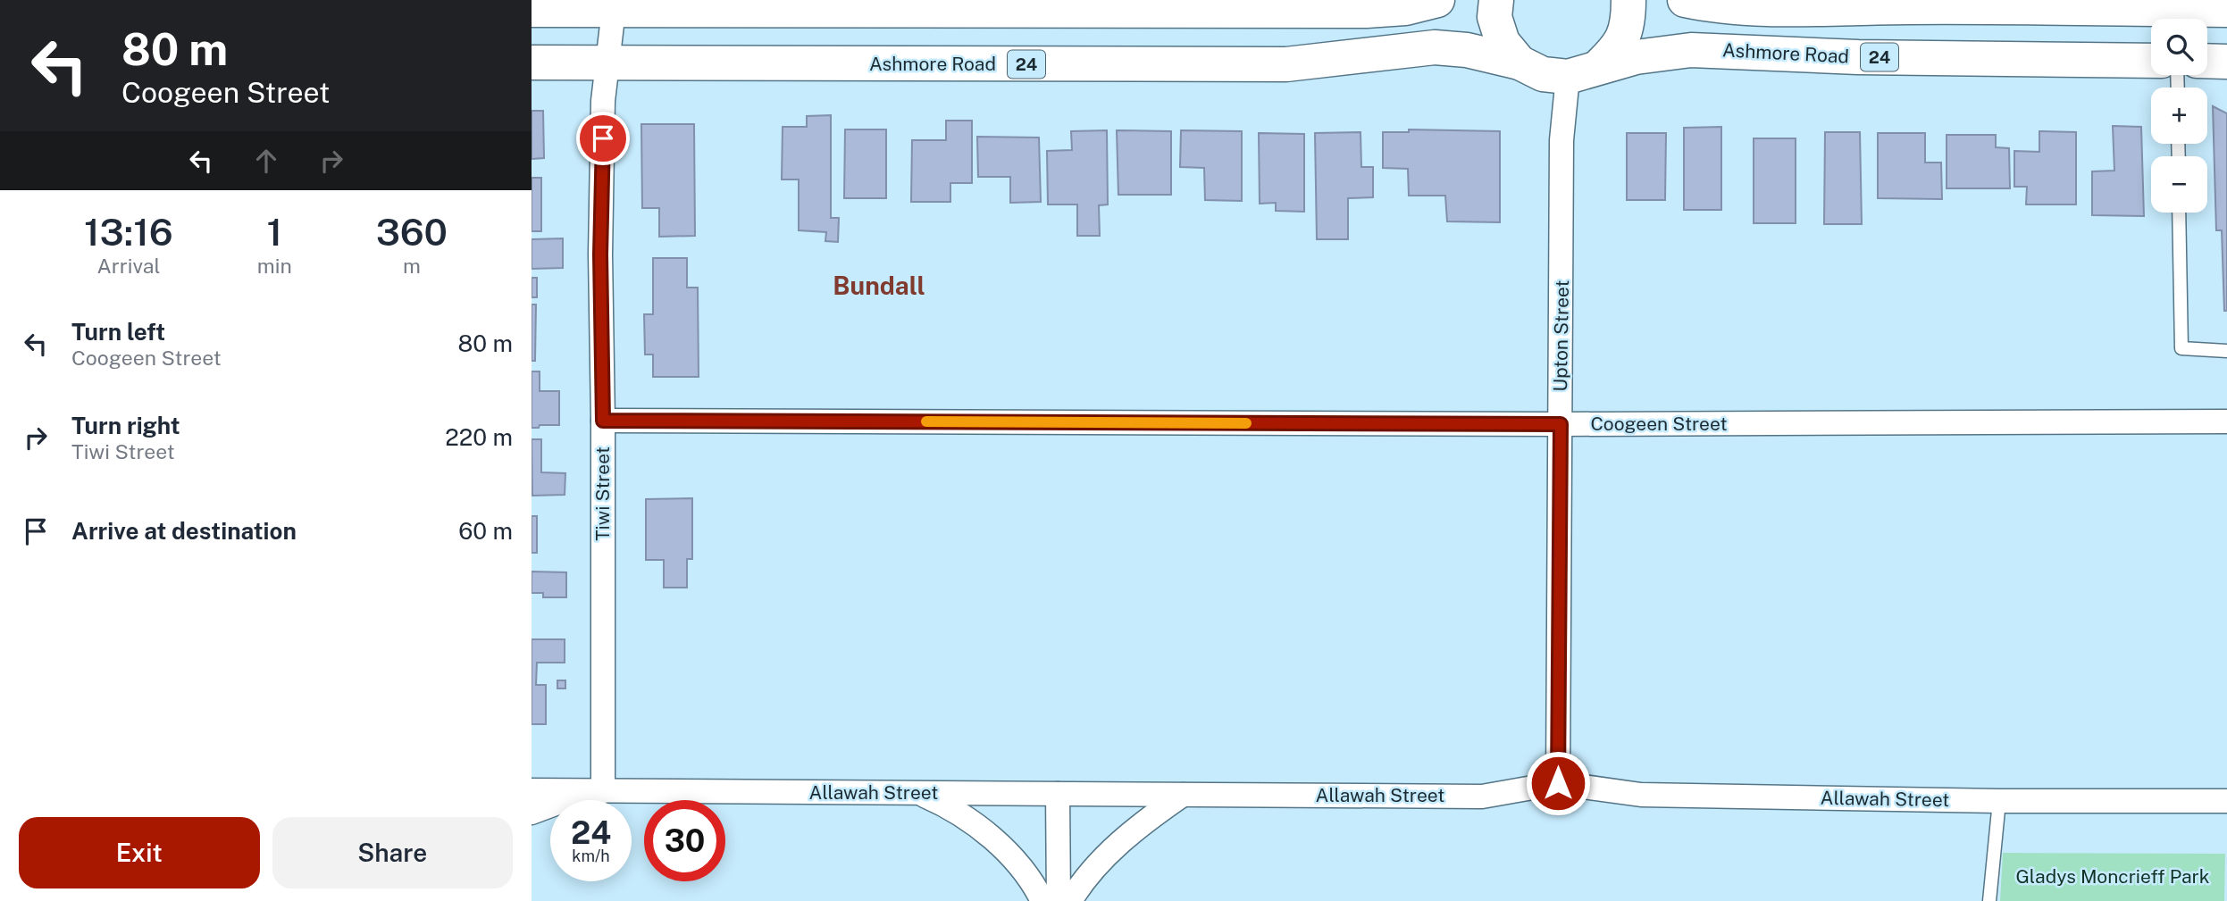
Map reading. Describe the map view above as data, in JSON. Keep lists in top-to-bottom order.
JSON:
{
  "streets": {
    "main road": ["Ashmore Road", "24"],
    "street": [
      "Upton Street",
      "Coogeen Street",
      "Tiwi Street",
      "Allawah Street"
    ]
  },
  "crossings": [
    ["Ashmore Road", "24"],
    ["Ashmore Road", "Upton Street"],
    ["Ashmore Road", "Tiwi Street"],
    ["24", "Upton Street"],
    ["Upton Street", "Coogeen Street"],
    ["Upton Street", "Allawah Street"],
    ["Coogeen Street", "Tiwi Street"],
    ["Tiwi Street", "Allawah Street"]
  ],
  "districts": ["Bundall"],
  "parks": ["Gladys Moncrieff Park"],
  "page": {
    "turn": ["80 m", "Coogeen Street"],
    "map_buttons": ["+", "−"],
    "eta": [
      "13:16",
      "Arrival",
      "1",
      "min",
      "360",
      "m"
    ],
    "list": [
      {
        "name": "Turn left",
        "note": "Coogeen Street",
        "value": "80 m"
      },
      {
        "name": "Turn right",
        "note": "Tiwi Street",
        "value": "220 m"
      },
      {
        "name": "Arrive at destination",
        "value": "60 m"
      }
    ],
    "speed": "24 km/h",
    "limit": "30",
    "buttons": ["Exit", "Share"]
  }
}
